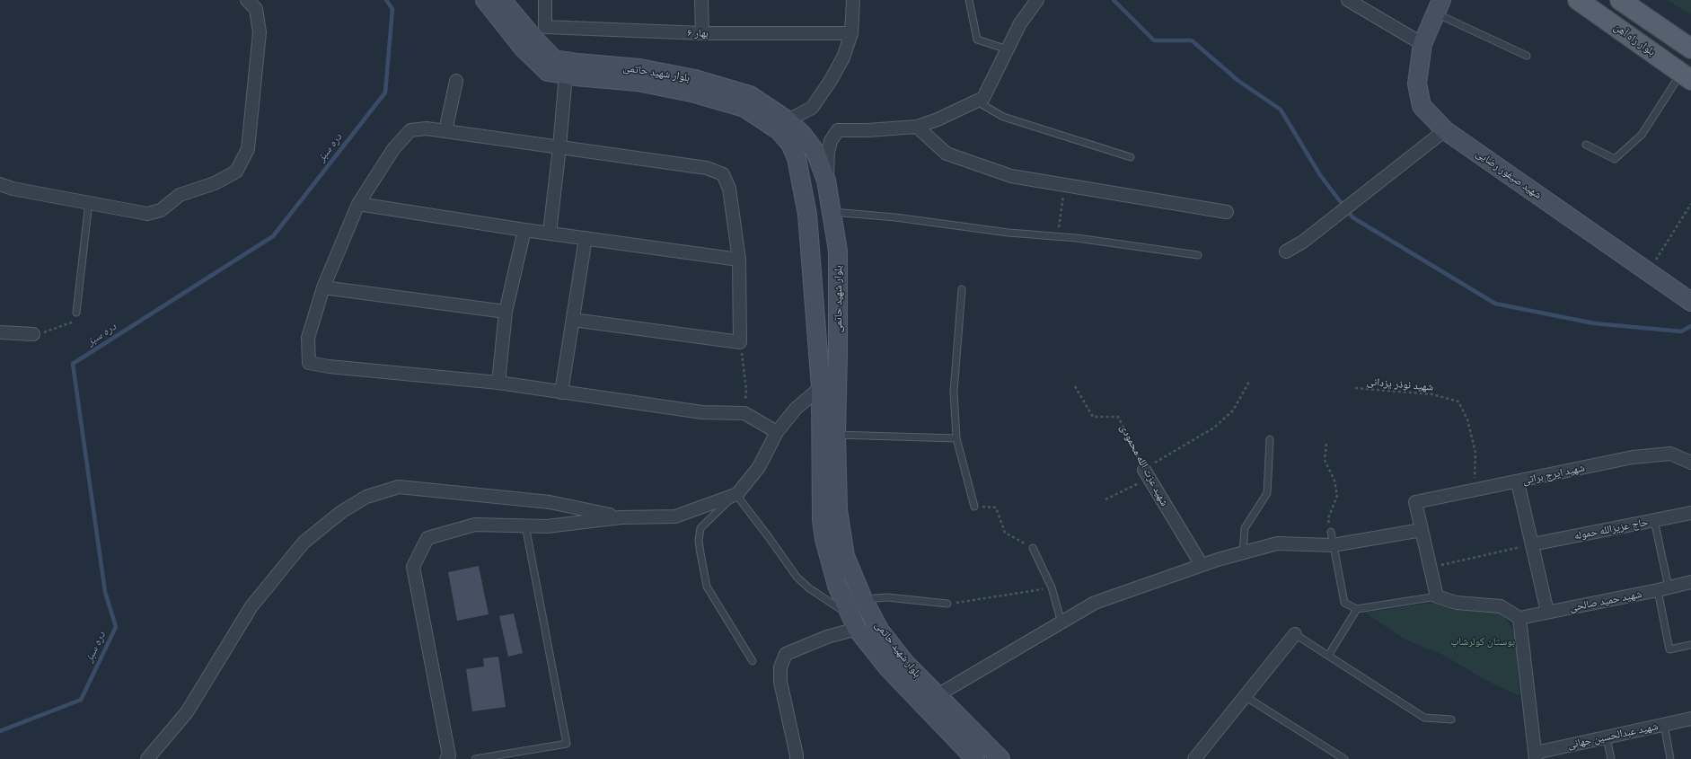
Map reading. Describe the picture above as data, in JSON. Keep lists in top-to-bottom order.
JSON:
{
  "streets": {
    "main road": ["بلوار راه آهن", "بلوار شهید حاتمی", "شهید صیفور رضایی"],
    "street": [
      "بهار ۶",
      "شهید عزت الله محمودی",
      "شهید ایرج براتی",
      "حاج عزیزالله حموله",
      "شهید حمید صالحی",
      "شهید عبدالحسین جهانی"
    ],
    "path": ["شهید نوذر یزدانی"]
  },
  "crossings": [
    ["بهار ۶", "بلوار شهید حاتمی"],
    ["شهید نوذر یزدانی", "شهید ایرج براتی"]
  ],
  "water": ["دره سبز"],
  "parks": ["بوستان کولرشاپ"]
}
